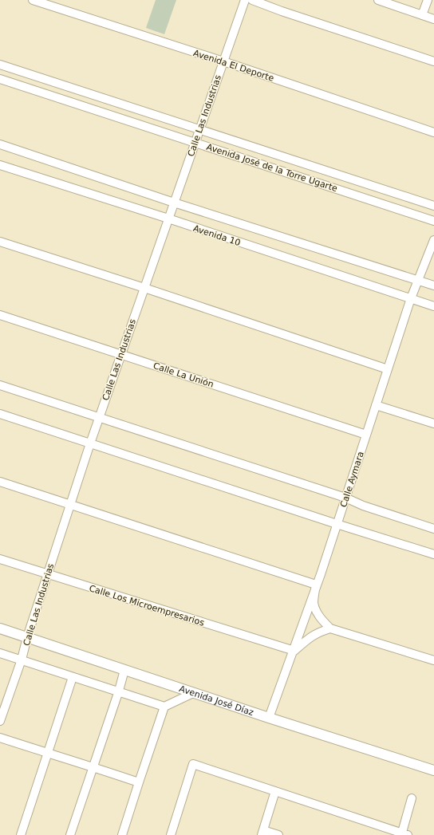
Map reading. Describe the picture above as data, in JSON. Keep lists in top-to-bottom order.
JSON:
{
  "streets": {
    "street": [
      "Avenida El Deporte",
      "Calle Las Industrias",
      "Avenida José de la Torre Ugarte",
      "Avenida 10",
      "Calle La Unión",
      "Calle Aymara",
      "Calle Los Microempresarios",
      "Avenida José Díaz"
    ]
  },
  "crossings": [
    ["Avenida El Deporte", "Calle Las Industrias"],
    ["Calle Las Industrias", "Avenida José de la Torre Ugarte"],
    ["Calle Las Industrias", "Avenida 10"],
    ["Calle Las Industrias", "Calle La Unión"],
    ["Calle Las Industrias", "Calle Los Microempresarios"],
    ["Calle Las Industrias", "Avenida José Díaz"],
    ["Avenida 10", "Calle Aymara"],
    ["Calle La Unión", "Calle Aymara"],
    ["Calle Aymara", "Calle Los Microempresarios"],
    ["Calle Aymara", "Avenida José Díaz"]
  ]
}
